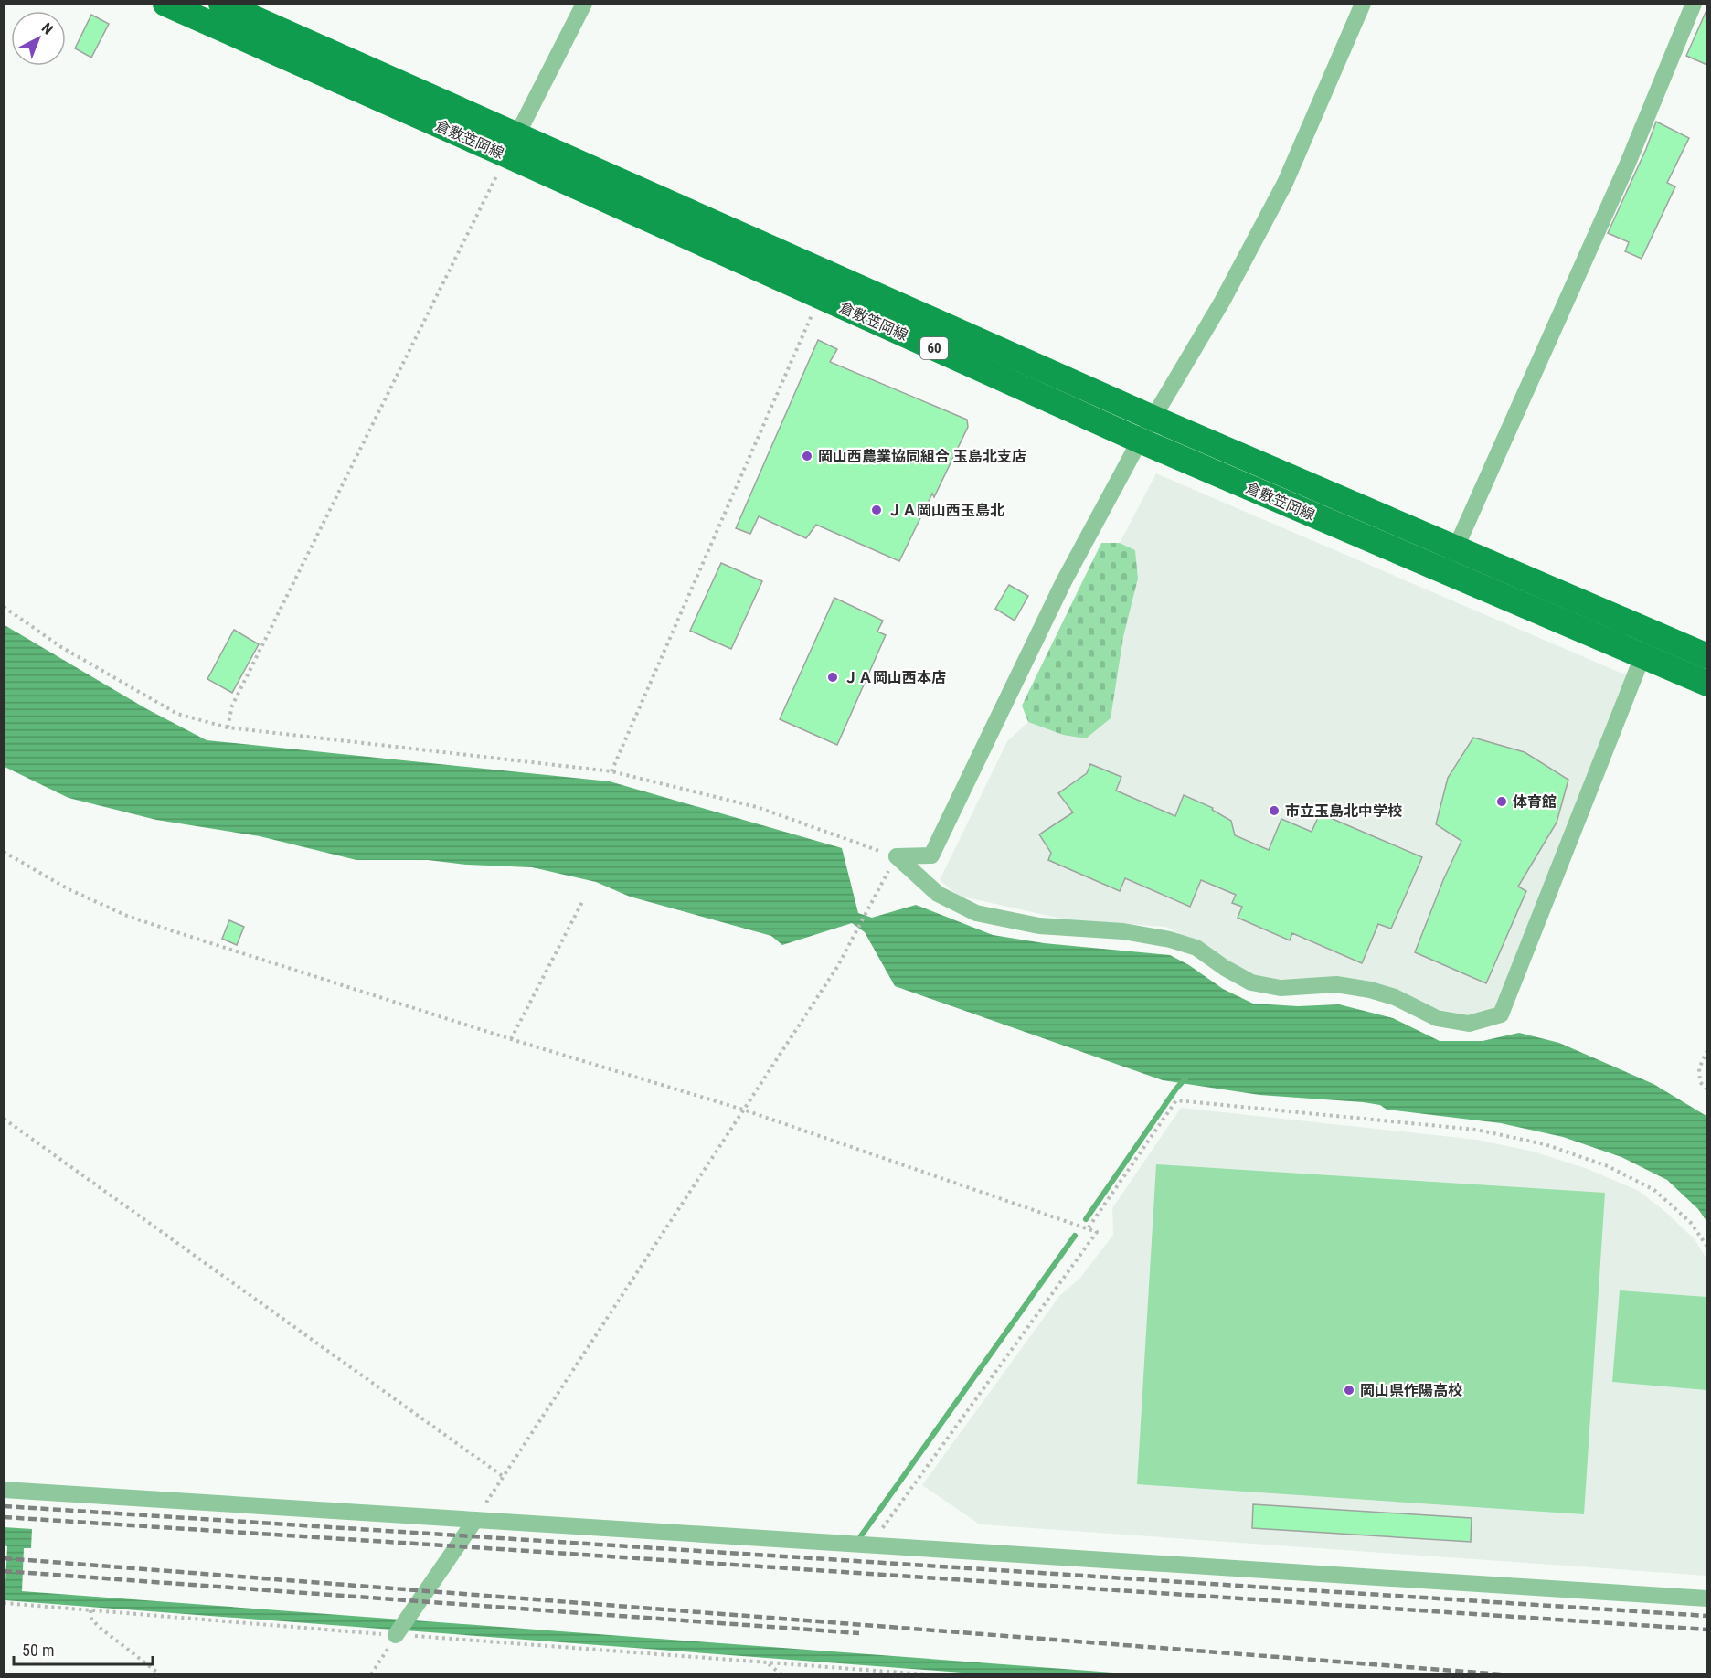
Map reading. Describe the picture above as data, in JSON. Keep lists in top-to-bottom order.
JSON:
{
  "streets": {
    "main road": ["倉敷笠岡線", "60"]
  },
  "places": [
    "岡山西農業協同組合 玉島北支店",
    "ＪＡ岡山西玉島北",
    "ＪＡ岡山西本店",
    "体育館",
    "市立玉島北中学校",
    "岡山県作陽高校"
  ],
  "scale_bar": "50 m",
  "north": "top right"
}
